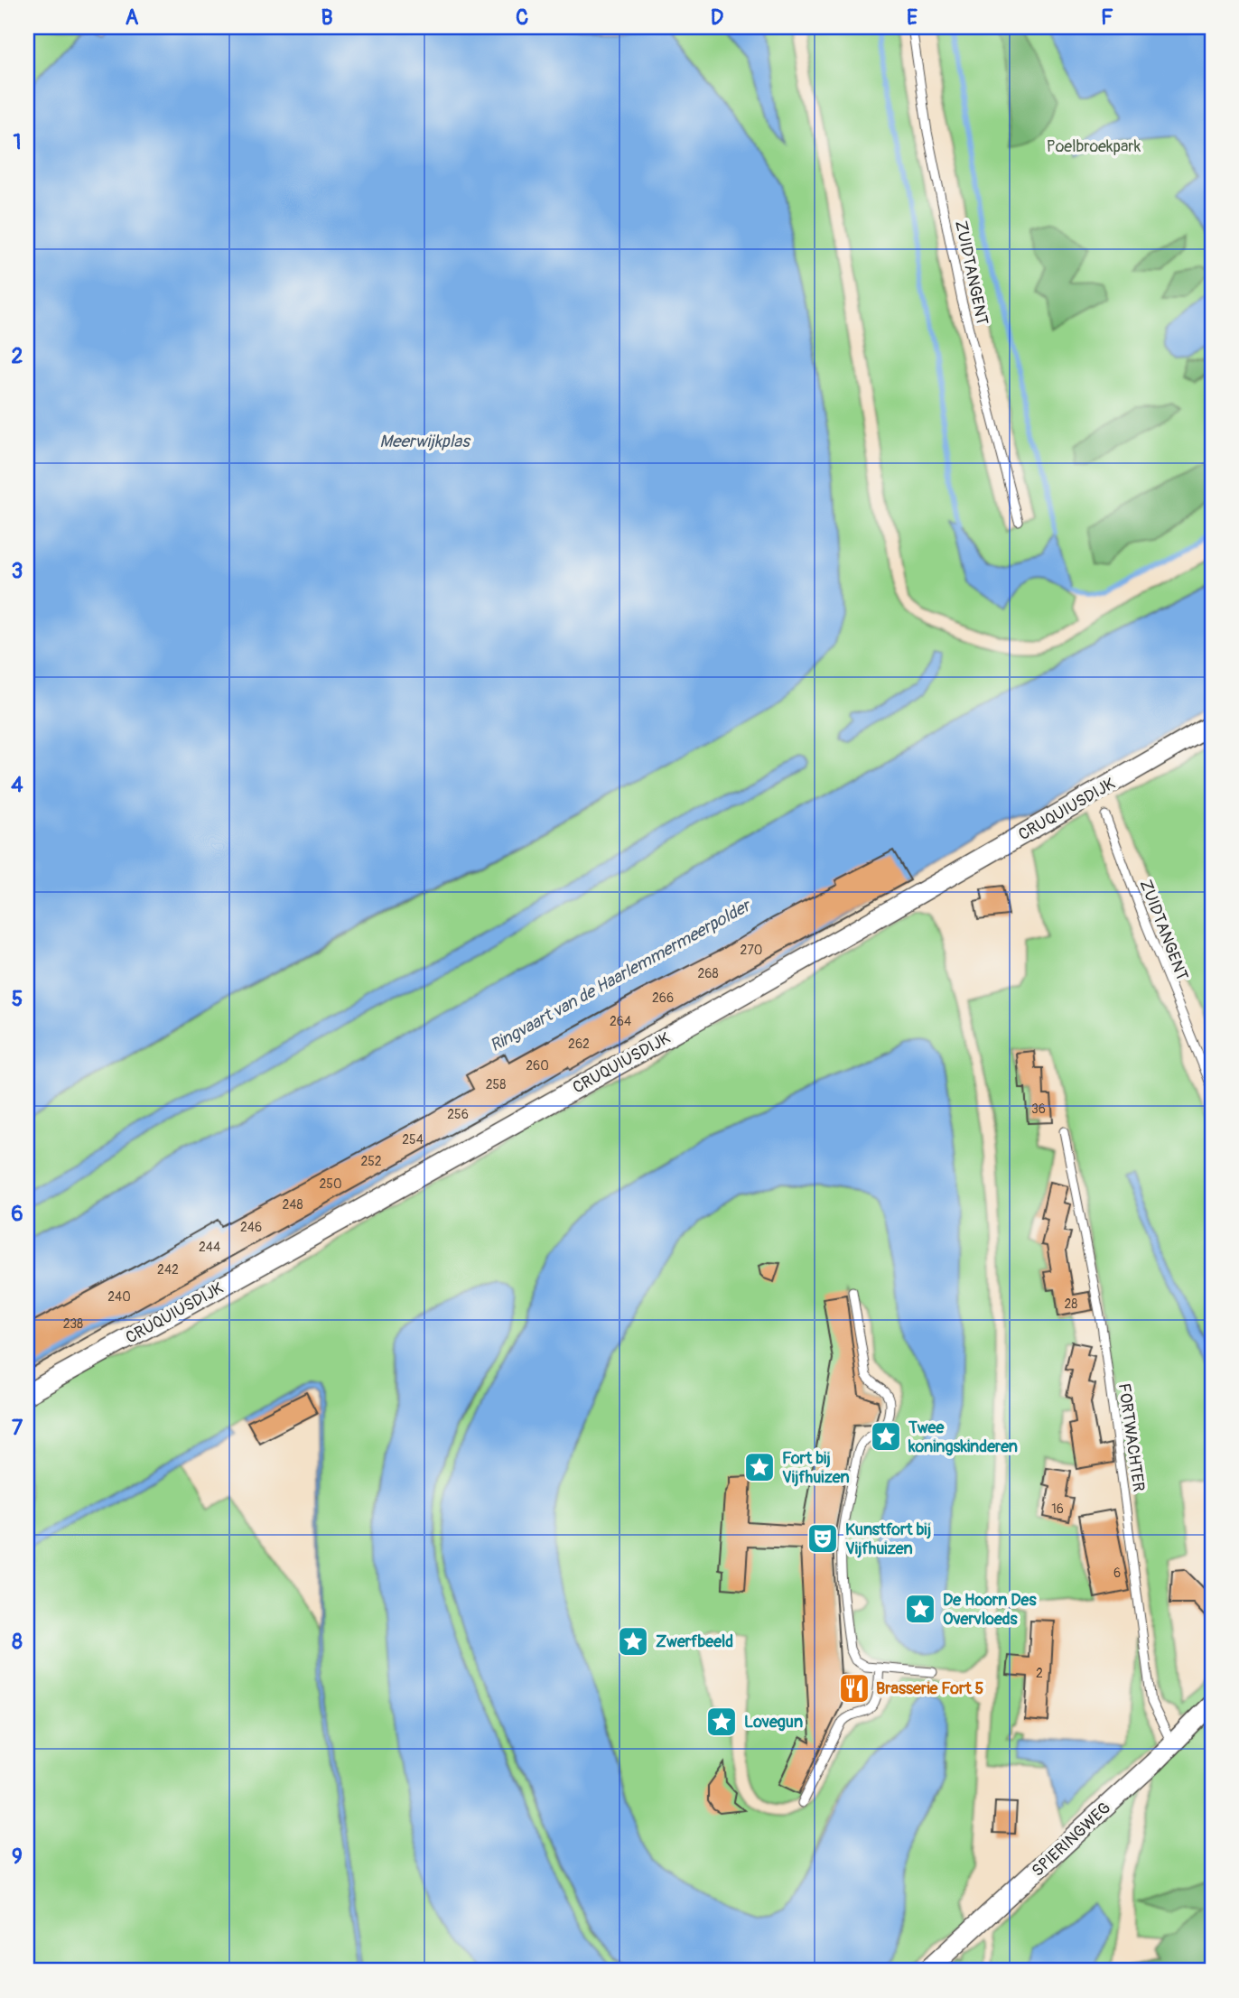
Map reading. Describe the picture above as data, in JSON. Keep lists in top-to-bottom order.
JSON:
{
  "streets": {
    "street": ["CRUQUIUSDIJK", "SPIERINGWEG"],
    "lane": ["ZUIDTANGENT", "FORTWACHTER"]
  },
  "crossings": [
    ["FORTWACHTER", "SPIERINGWEG"]
  ],
  "water": ["Meerwijkplas", "Ringvaart van de Haarlemmermeerpolder"],
  "parks": ["Poelbroekpark"],
  "places": {
    "place": [
      "Twee koningskinderen",
      "Fort bij Vijfhuizen",
      "De Hoorn Des Overvloeds",
      "Zwerfbeeld",
      "Lovegun"
    ],
    "theatre": ["Kunstfort bij Vijfhuizen"],
    "restaurant": ["Brasserie Fort 5"]
  },
  "house_numbers": [
    "270",
    "268",
    "266",
    "264",
    "262",
    "260",
    "258",
    "36",
    "256",
    "254",
    "252",
    "250",
    "248",
    "246",
    "244",
    "242",
    "240",
    "28",
    "238",
    "16",
    "6",
    "2"
  ],
  "grid": {
    "columns": [
      "A",
      "B",
      "C",
      "D",
      "E",
      "F"
    ],
    "rows": [
      "1",
      "2",
      "3",
      "4",
      "5",
      "6",
      "7",
      "8",
      "9"
    ]
  }
}
